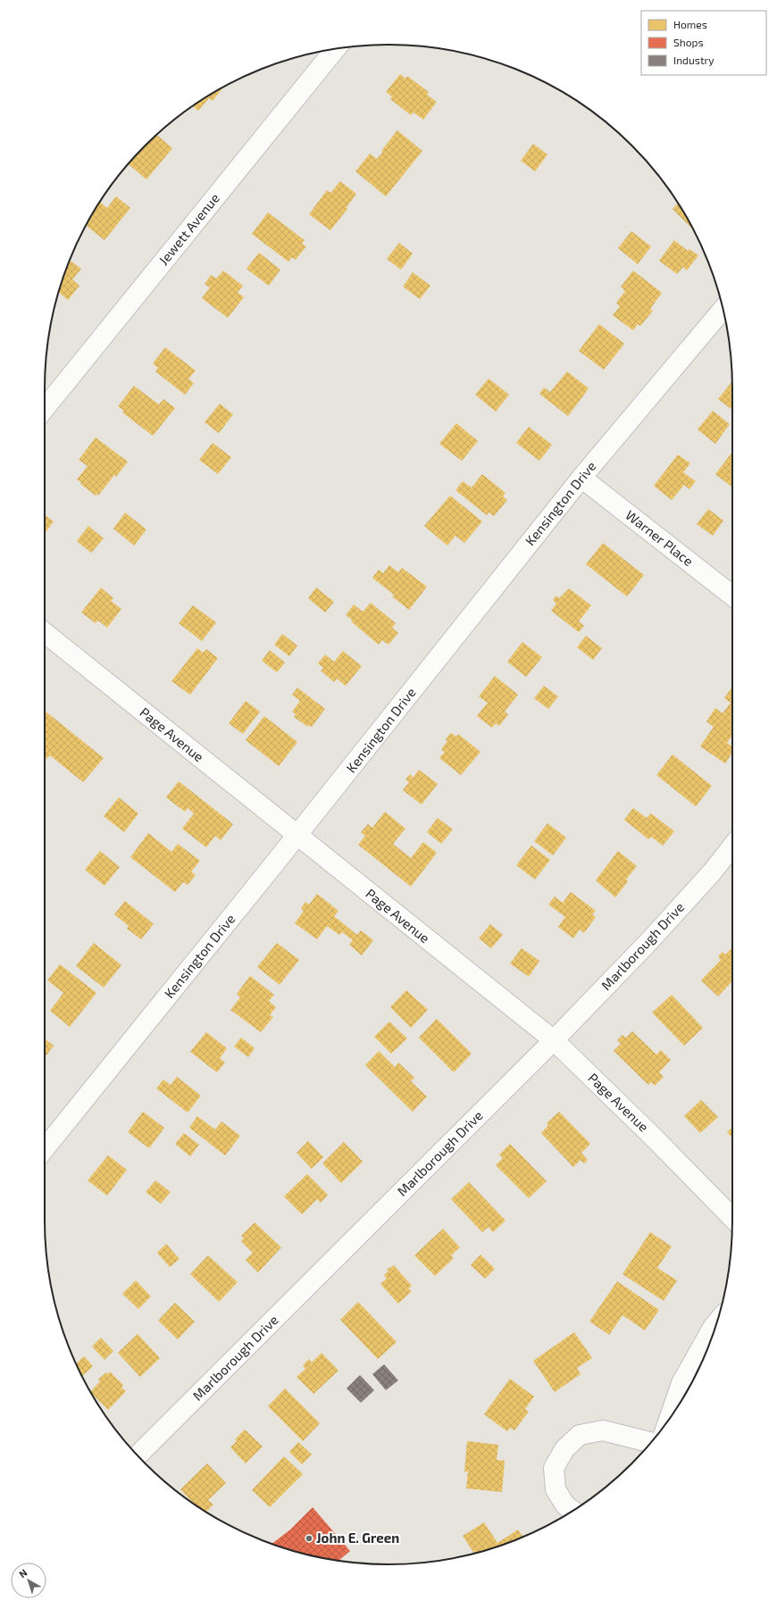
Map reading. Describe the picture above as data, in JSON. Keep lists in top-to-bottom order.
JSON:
{
  "streets": {
    "street": [
      "Jewett Avenue",
      "Kensington Drive",
      "Warner Place",
      "Page Avenue",
      "Marlborough Drive"
    ]
  },
  "crossings": [
    ["Kensington Drive", "Warner Place"],
    ["Kensington Drive", "Page Avenue"],
    ["Page Avenue", "Marlborough Drive"]
  ],
  "places": ["John E. Green"],
  "legend": ["Homes", "Shops", "Industry"],
  "north": "top left"
}
